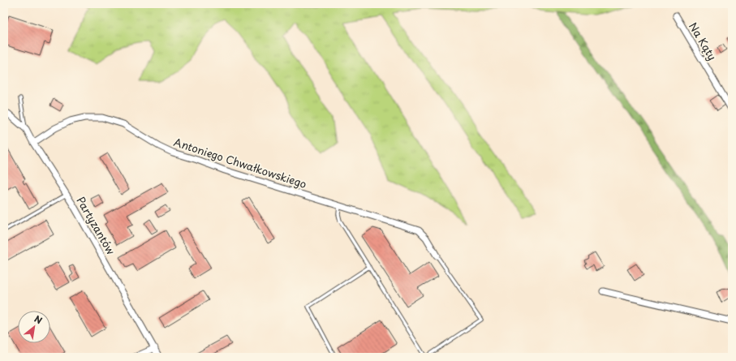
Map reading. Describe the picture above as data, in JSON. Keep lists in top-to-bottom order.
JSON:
{
  "streets": {
    "street": ["Na Kąty", "Antoniego Chwałkowskiego", "Partyzantów"]
  },
  "crossings": [
    ["Antoniego Chwałkowskiego", "Partyzantów"]
  ],
  "north": "top right"
}
